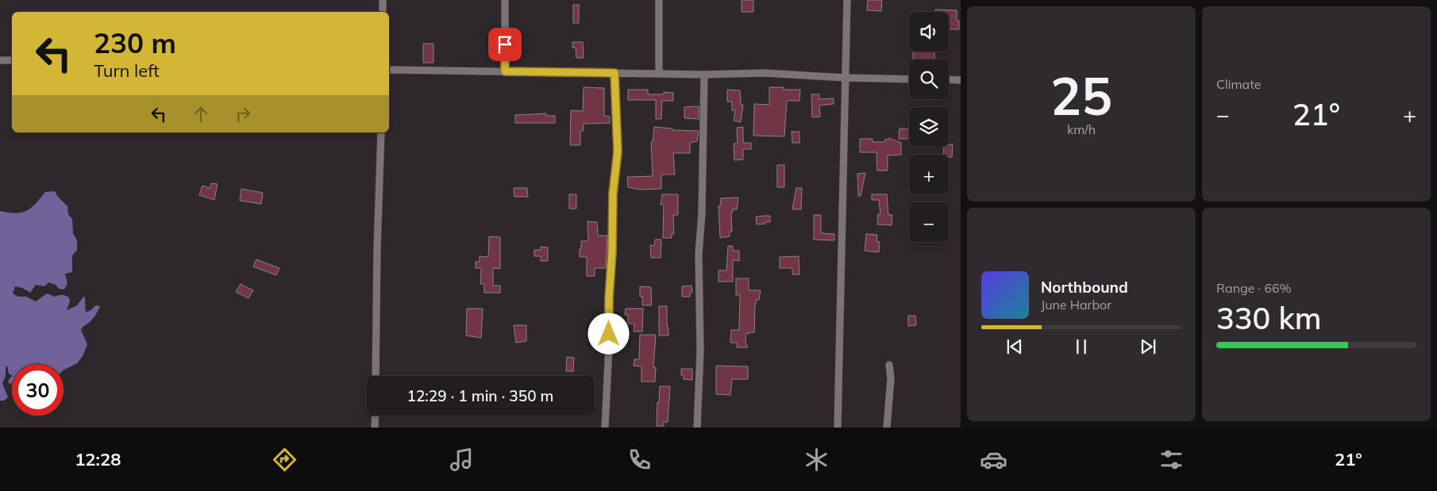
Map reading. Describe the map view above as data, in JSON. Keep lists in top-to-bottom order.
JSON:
{
  "page": {
    "tile": [
      ["25", "km/h"],
      "Climate",
      ["Range · 66%", "330 km"]
    ],
    "map_buttons": ["+", "−"],
    "turn": ["230 m", "Turn left"],
    "heat": ["−", "21°", "+"],
    "song": ["Northbound", "June Harbor"],
    "limit": "30",
    "trip": "12:29 · 1 min · 350 m",
    "tabs": ["12:28", "21°"]
  }
}
